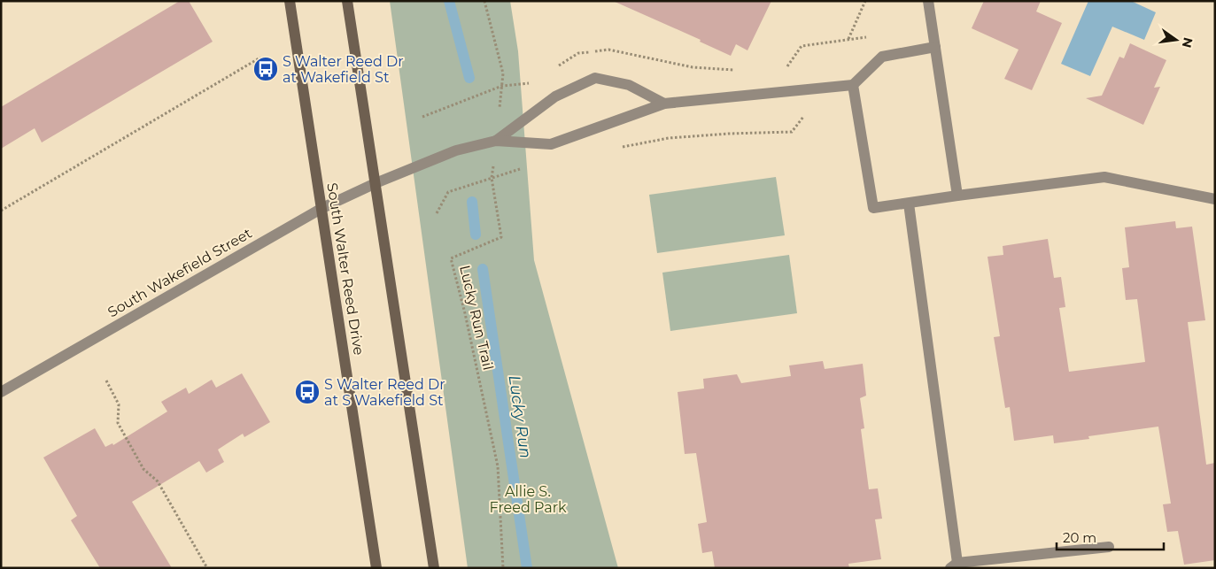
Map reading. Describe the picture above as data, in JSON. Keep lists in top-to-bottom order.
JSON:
{
  "streets": {
    "main road": ["South Walter Reed Drive"],
    "street": ["South Wakefield Street"],
    "path": ["Lucky Run Trail"]
  },
  "crossings": [
    ["South Walter Reed Drive", "South Wakefield Street"],
    ["South Wakefield Street", "Lucky Run Trail"]
  ],
  "water": ["Lucky Run"],
  "parks": ["Allie S. Freed Park"],
  "places": {
    "bus stop": ["S Walter Reed Dr at Wakefield St", "S Walter Reed Dr at S Wakefield St"]
  },
  "scale_bar": "20 m",
  "north": "right"
}
